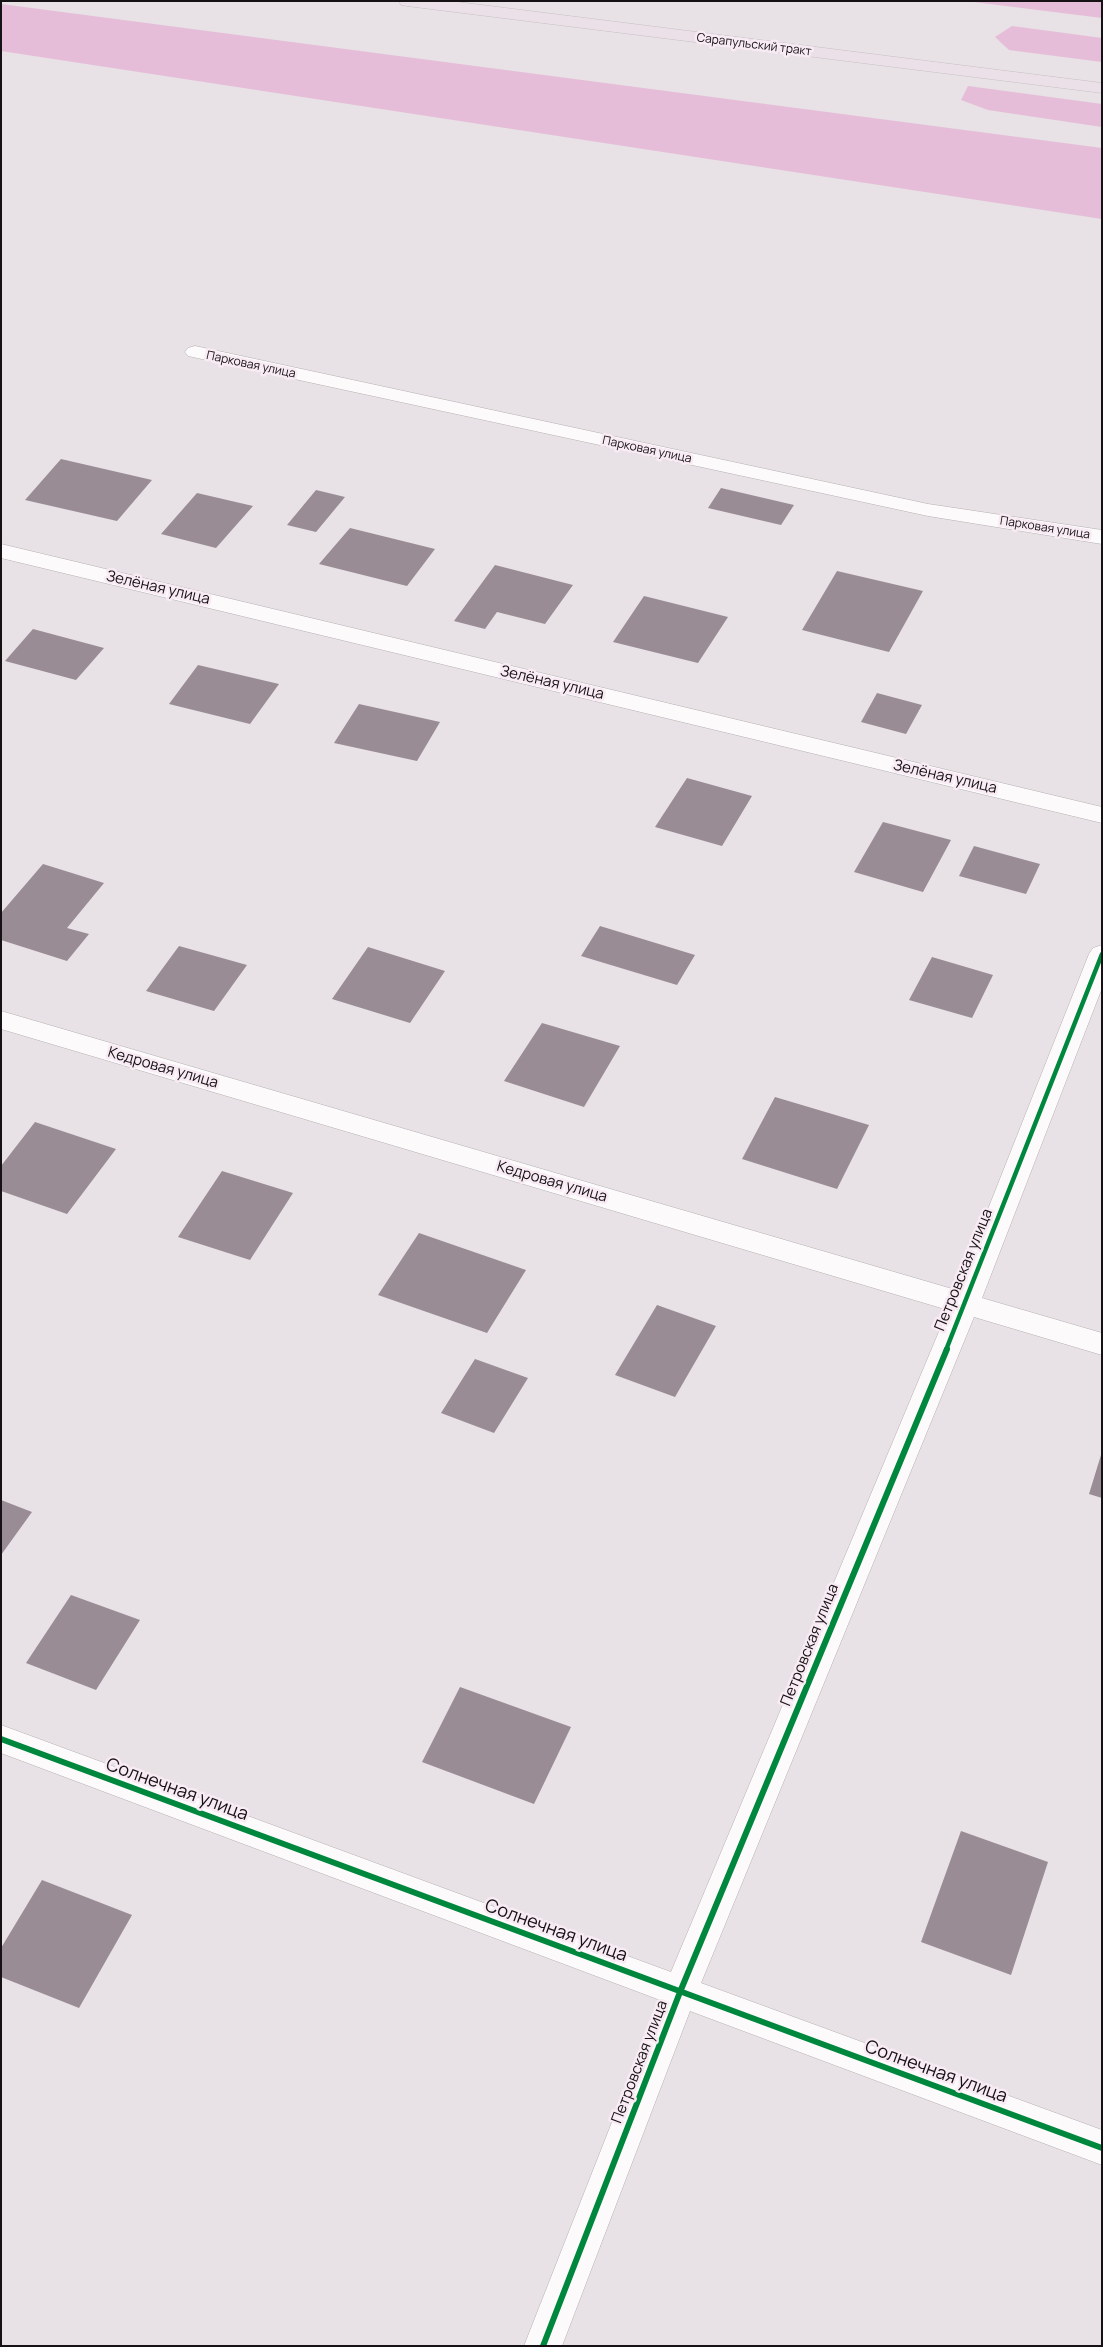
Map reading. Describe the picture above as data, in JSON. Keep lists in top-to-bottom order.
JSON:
{
  "streets": {
    "main road": ["Сарапульский тракт"],
    "street": [
      "Парковая улица",
      "Зелёная улица",
      "Кедровая улица",
      "Петровская улица",
      "Солнечная улица"
    ]
  },
  "crossings": [
    ["Кедровая улица", "Петровская улица"],
    ["Петровская улица", "Солнечная улица"]
  ]
}
